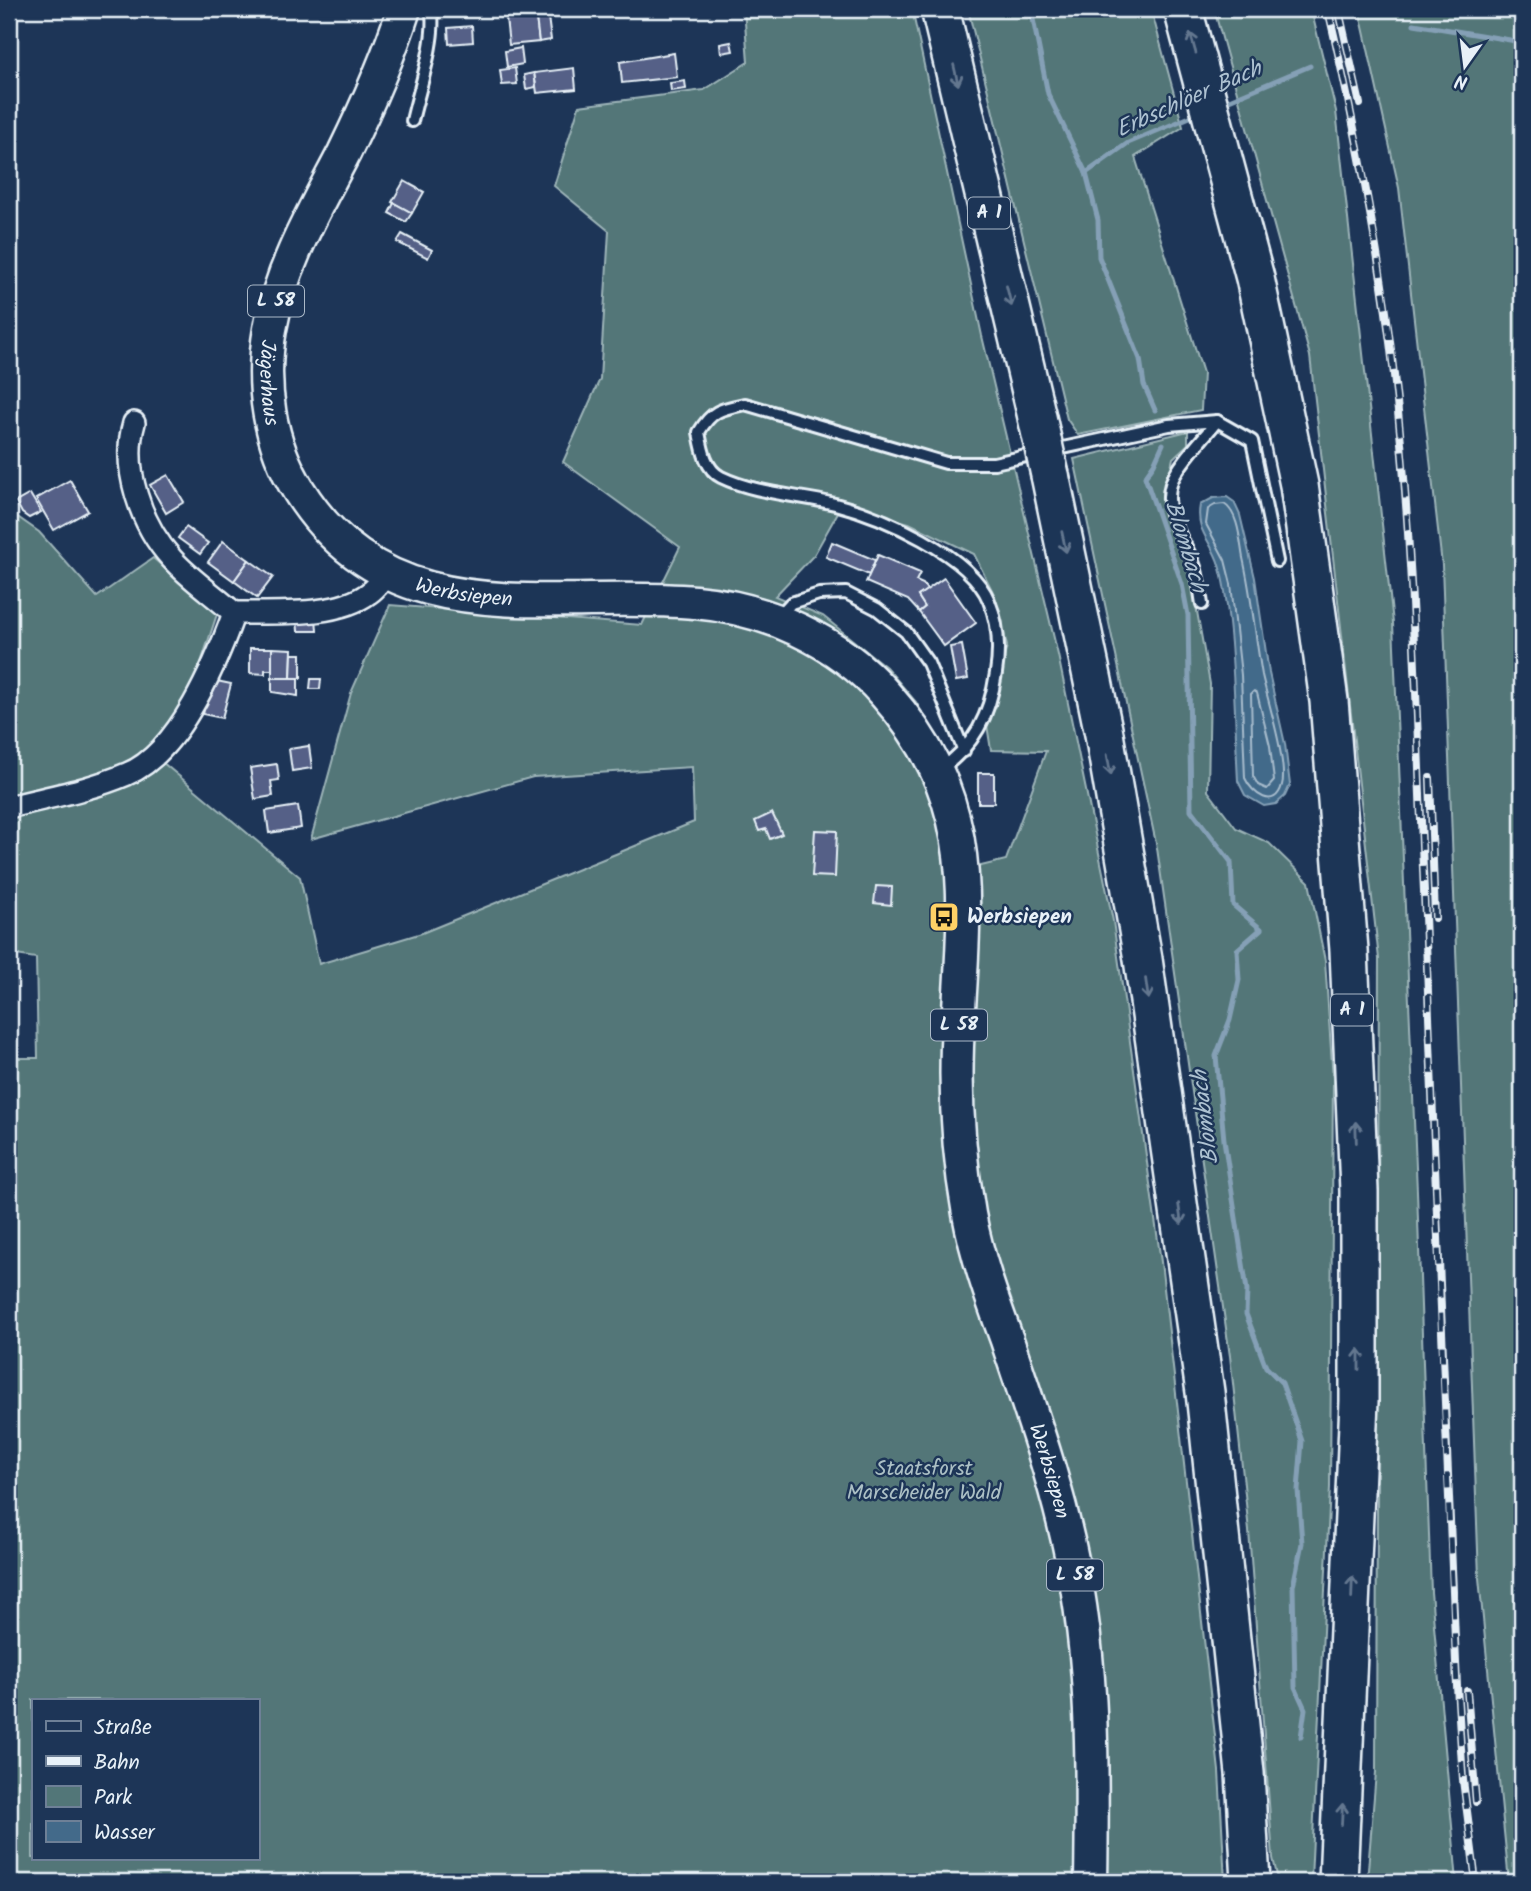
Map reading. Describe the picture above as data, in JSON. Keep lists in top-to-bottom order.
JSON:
{
  "streets": {
    "highway": ["A 1"],
    "main road": ["L 58", "Jägerhaus", "Werbsiepen"]
  },
  "crossings": [
    ["Jägerhaus", "Werbsiepen"]
  ],
  "water": ["Erbschlöer Bach", "Blombach"],
  "parks": ["Staatsforst Marscheider Wald"],
  "places": {
    "bus stop": ["Werbsiepen"]
  },
  "legend": [
    "Straße",
    "Bahn",
    "Park",
    "Wasser"
  ],
  "north": "bottom"
}
